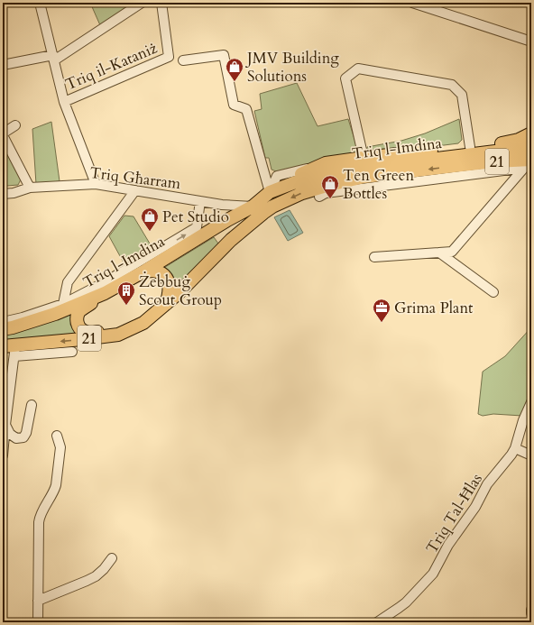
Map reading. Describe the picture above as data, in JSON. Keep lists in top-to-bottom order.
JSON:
{
  "streets": {
    "highway": ["Triq l-Imdina", "21"],
    "street": ["Triq il-Kataniż", "Triq Għarram", "Triq Tal-Ħlas"]
  },
  "crossings": [
    ["Triq l-Imdina", "Triq Għarram"]
  ],
  "places": {
    "shop": ["JMV Building Solutions", "Ten Green Bottles", "Pet Studio"],
    "building": ["Żebbuġ Scout Group"],
    "office": ["Grima Plant"]
  }
}
